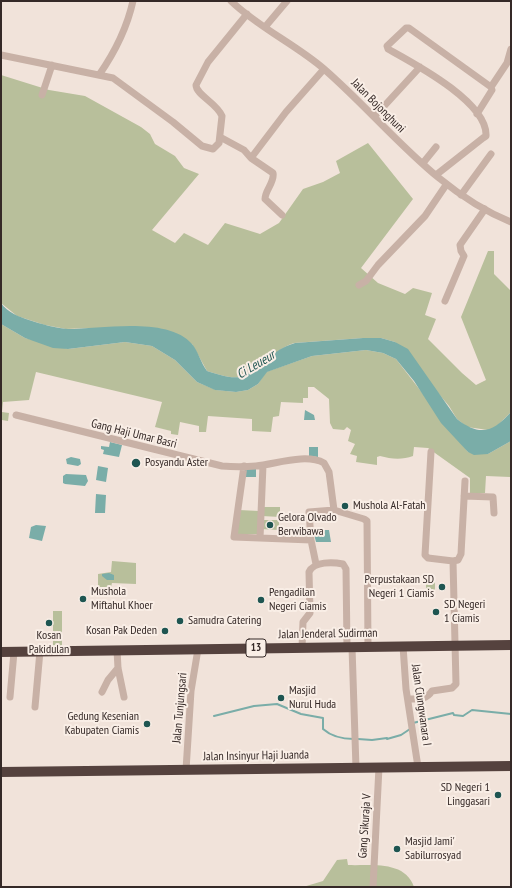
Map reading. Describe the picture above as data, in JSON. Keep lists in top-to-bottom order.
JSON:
{
  "streets": {
    "highway": ["Jalan Jenderal Sudirman", "13", "Jalan Insinyur Haji Juanda"],
    "street": [
      "Jalan Bojonghuni",
      "Gang Haji Umar Basri",
      "Jalan Ciungwanara I",
      "Jalan Tunjungsari",
      "Gang Sikuraja V"
    ]
  },
  "crossings": [
    ["Jalan Jenderal Sudirman", "Jalan Ciungwanara I"],
    ["Jalan Jenderal Sudirman", "Jalan Tunjungsari"],
    ["Jalan Ciungwanara I", "Jalan Insinyur Haji Juanda"],
    ["Jalan Tunjungsari", "Jalan Insinyur Haji Juanda"],
    ["Jalan Insinyur Haji Juanda", "Gang Sikuraja V"]
  ],
  "water": ["Ci Leueur"],
  "places": [
    "Posyandu Aster",
    "Mushola Al-Fatah",
    "Gelora Olvado Berwibawa",
    "Perpustakaan SD Negeri 1 Ciamis",
    "Mushola Miftahul Khoer",
    "Pengadilan Negeri Ciamis",
    "SD Negeri 1 Ciamis",
    "Samudra Catering",
    "Kosan Pakidulan",
    "Kosan Pak Deden",
    "Masjid Nurul Huda",
    "Gedung Kesenian Kabupaten Ciamis",
    "SD Negeri 1 Linggasari",
    "Masjid Jami' Sabilurrosyad"
  ]
}
